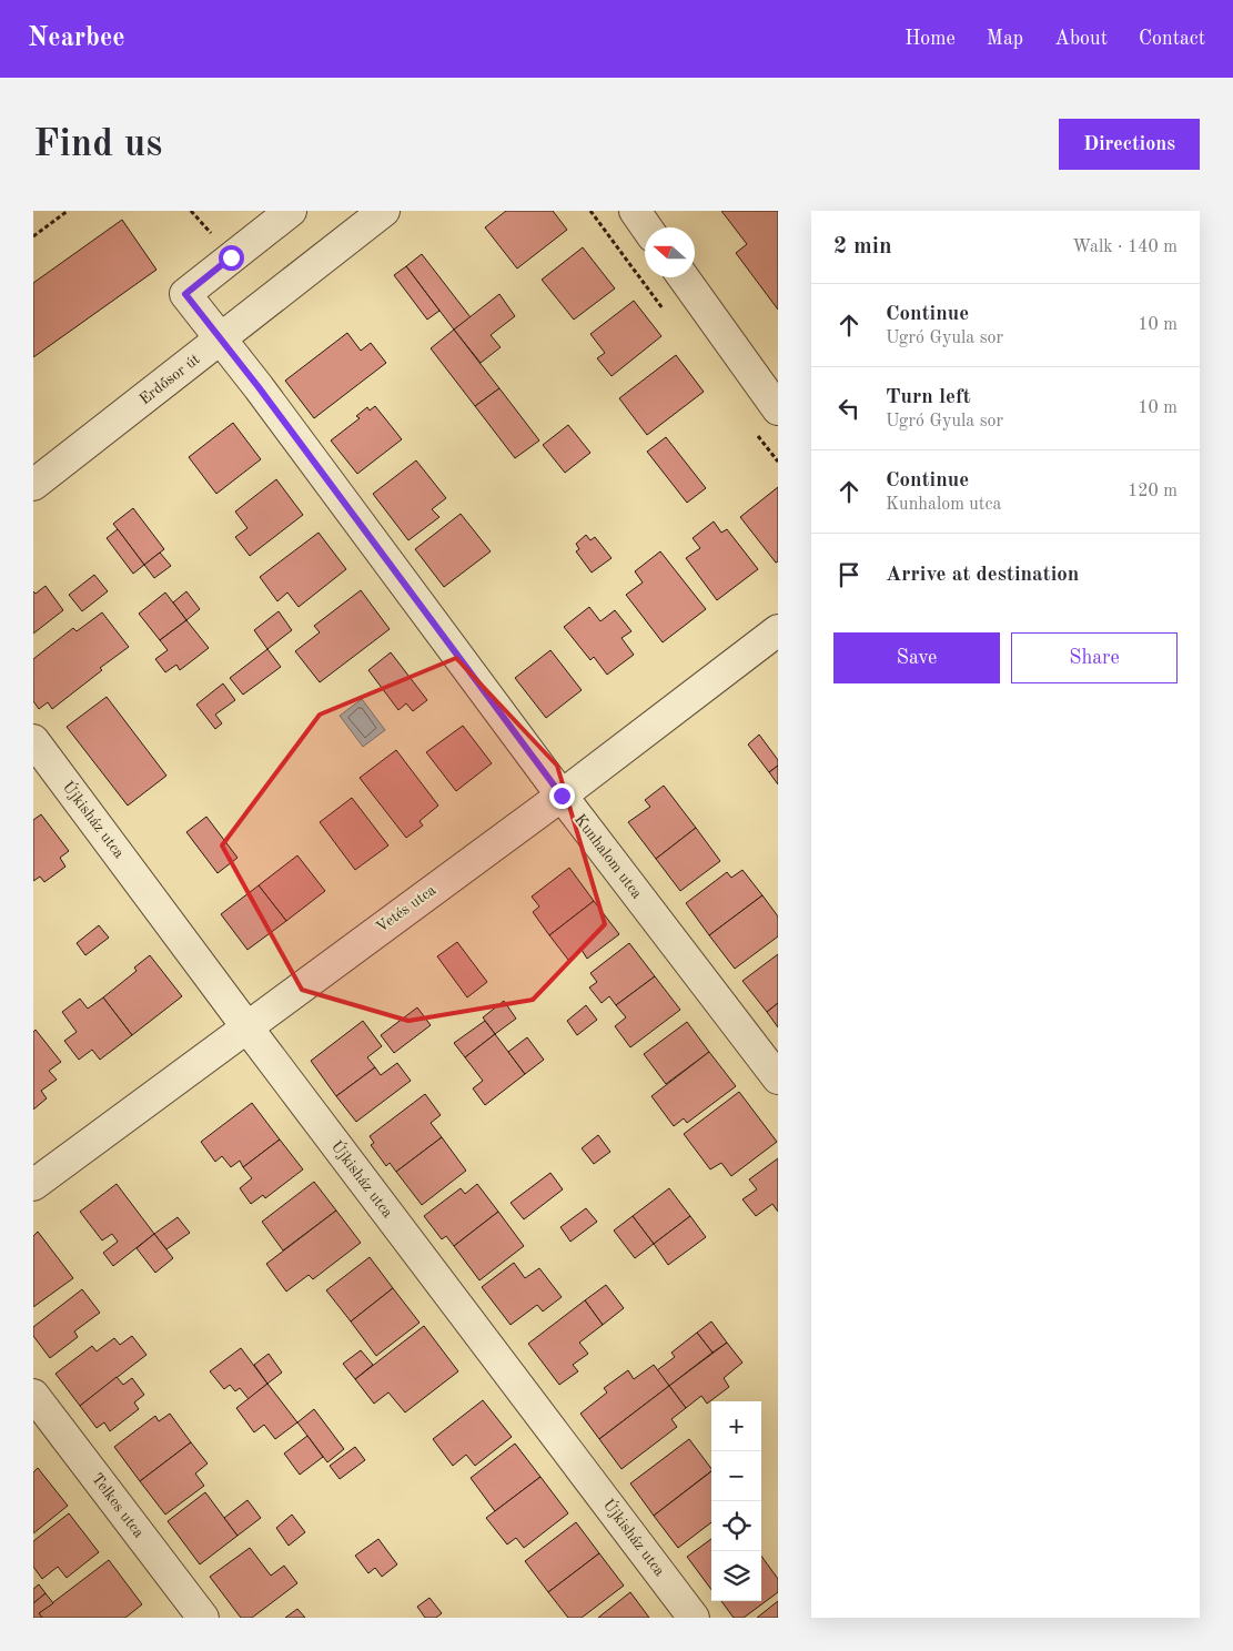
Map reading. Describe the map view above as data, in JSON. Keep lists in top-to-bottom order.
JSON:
{
  "streets": {
    "street": [
      "Erdősor út",
      "Újkisház utca",
      "Kunhalom utca",
      "Vetés utca",
      "Telkes utca"
    ]
  },
  "crossings": [
    ["Erdősor út", "Kunhalom utca"],
    ["Újkisház utca", "Vetés utca"],
    ["Kunhalom utca", "Vetés utca"]
  ],
  "north": "left",
  "page": {
    "header": "Nearbee",
    "nav": [
      "Home",
      "Map",
      "About",
      "Contact"
    ],
    "buttons": [
      "Directions",
      ["Save", "Share"]
    ],
    "title": "Find us",
    "heading": ["2 min", "Walk · 140 m"],
    "list": [
      ["Continue", "Ugró Gyula sor", "10 m"],
      ["Turn left", "Ugró Gyula sor", "10 m"],
      ["Continue", "Kunhalom utca", "120 m"],
      "Arrive at destination"
    ],
    "map_buttons": ["+", "−"]
  }
}
